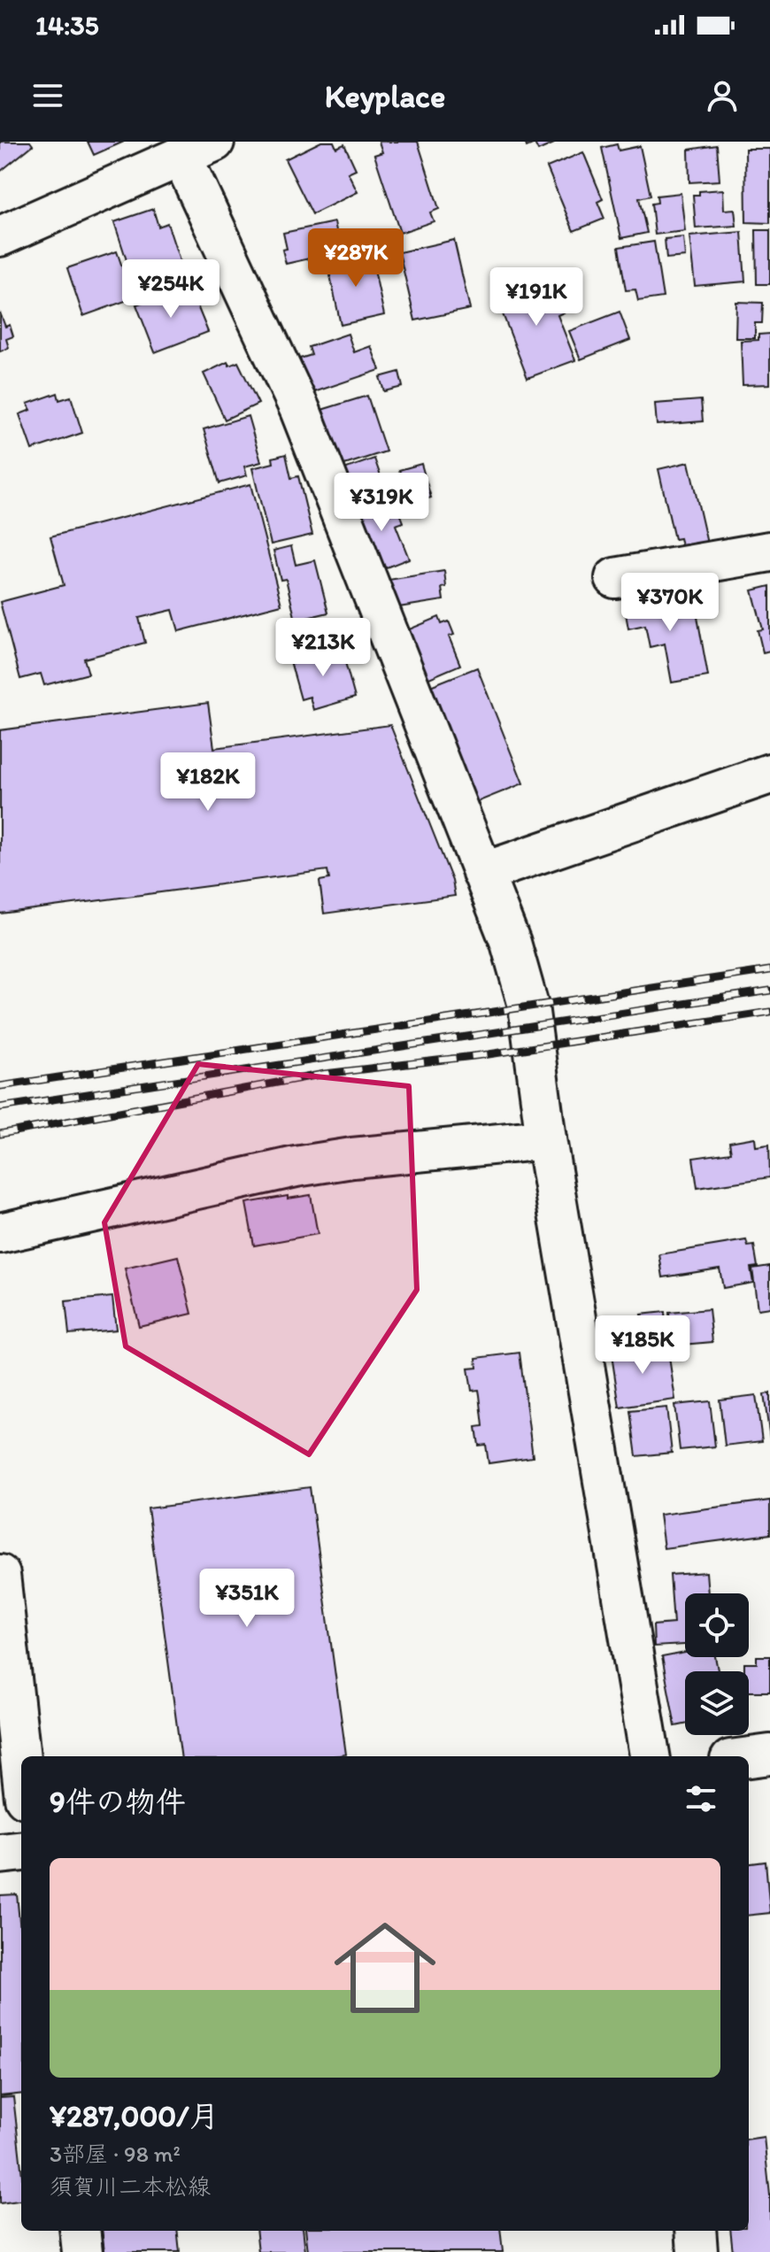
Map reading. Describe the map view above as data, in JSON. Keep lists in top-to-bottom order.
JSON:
{
  "page": {
    "status": "14:35",
    "header": "Keyplace",
    "price": [
      "¥287K",
      "¥254K",
      "¥191K",
      "¥319K",
      "¥370K",
      "¥213K",
      "¥182K",
      "¥185K",
      "¥351K"
    ],
    "heading": "9件の物件",
    "list": [
      {
        "name": "¥287,000/月",
        "note": "3部屋 · 98 m² · 須賀川二本松線"
      }
    ]
  }
}
